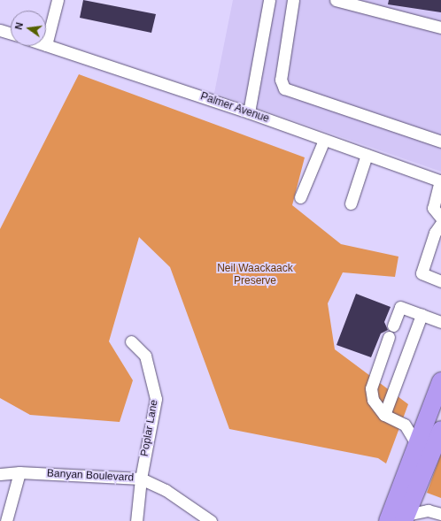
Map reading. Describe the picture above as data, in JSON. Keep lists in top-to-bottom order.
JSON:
{
  "streets": {
    "street": ["Palmer Avenue", "Poplar Lane", "Banyan Boulevard"]
  },
  "crossings": [
    ["Poplar Lane", "Banyan Boulevard"]
  ],
  "parks": ["Neil Waackaack Preserve"],
  "north": "left"
}
